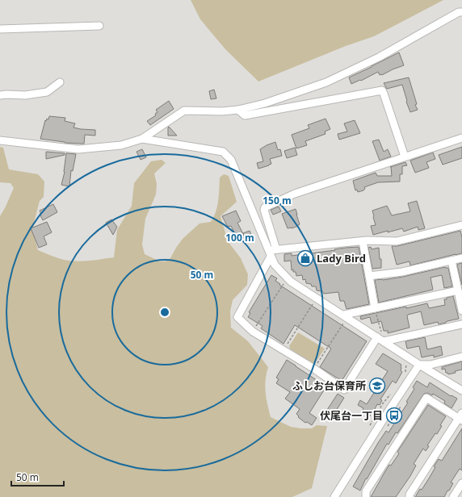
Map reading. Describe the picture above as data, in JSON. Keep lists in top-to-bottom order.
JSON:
{
  "places": {
    "shop": ["Lady Bird"],
    "school or university": ["ふしお台保育所"],
    "bus stop": ["伏尾台一丁目"]
  },
  "scale_bar": "50 m",
  "rings": ["150 m", "100 m", "50 m"]
}
